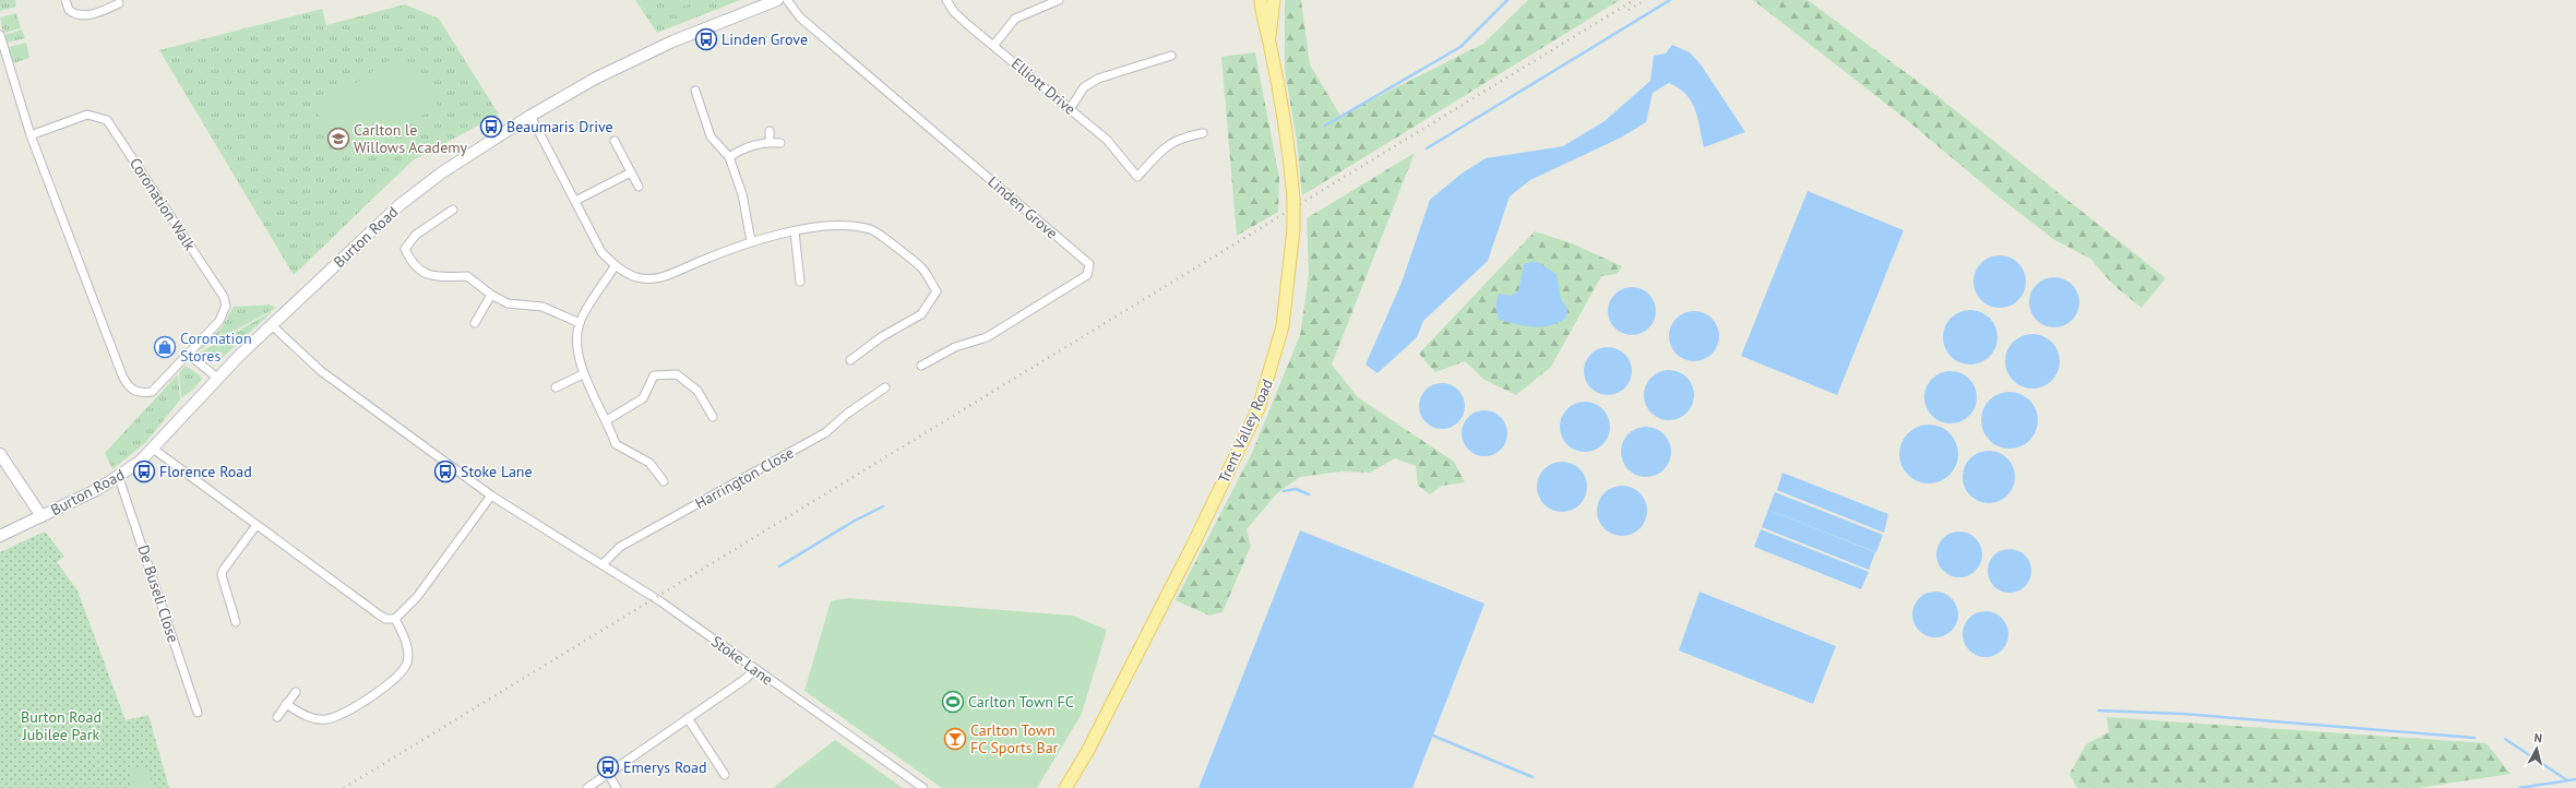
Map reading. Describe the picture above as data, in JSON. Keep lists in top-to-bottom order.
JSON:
{
  "streets": {
    "main road": ["Trent Valley Road"],
    "street": [
      "Elliott Drive",
      "Coronation Walk",
      "Linden Grove",
      "Burton Road",
      "Harrington Close",
      "De Buseli Close",
      "Stoke Lane"
    ]
  },
  "crossings": [
    ["Burton Road", "De Buseli Close"],
    ["Burton Road", "Stoke Lane"],
    ["Harrington Close", "Stoke Lane"]
  ],
  "parks": ["Burton Road Jubilee Park"],
  "places": {
    "bus stop": [
      "Linden Grove",
      "Beaumaris Drive",
      "Florence Road",
      "Stoke Lane",
      "Emerys Road"
    ],
    "school or university": ["Carlton le Willows Academy"],
    "shop": ["Coronation Stores"],
    "sports": ["Carlton Town FC"],
    "bar": ["Carlton Town FC Sports Bar"]
  },
  "north": "top"
}
